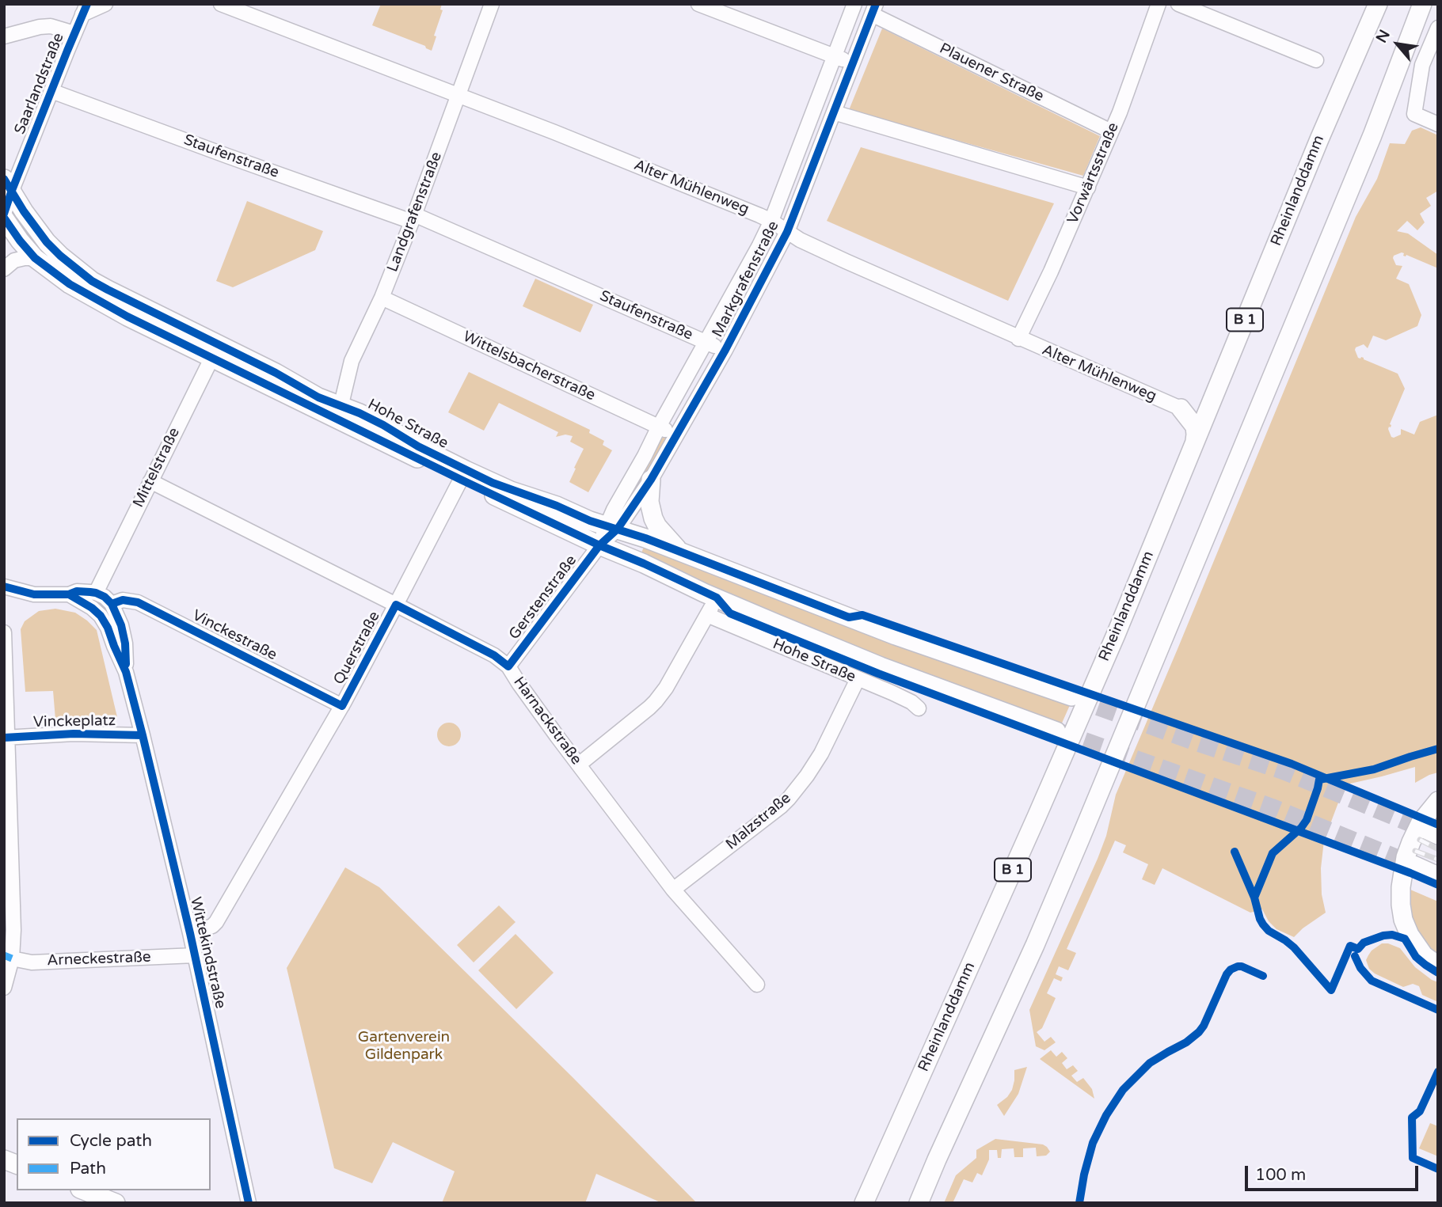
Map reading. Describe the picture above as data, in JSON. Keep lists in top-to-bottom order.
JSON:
{
  "streets": {
    "main road": ["Rheinlanddamm", "B 1", "Hohe Straße"],
    "street": [
      "Plauener Straße",
      "Saarlandstraße",
      "Staufenstraße",
      "Vorwärtsstraße",
      "Alter Mühlenweg",
      "Landgrafenstraße",
      "Markgrafenstraße",
      "Wittelsbacherstraße",
      "Mittelstraße",
      "Gerstenstraße",
      "Vinckestraße",
      "Querstraße",
      "Harnackstraße",
      "Vinckeplatz",
      "Malzstraße",
      "Wittekindstraße",
      "Arneckestraße"
    ]
  },
  "crossings": [
    ["Plauener Straße", "Vorwärtsstraße"],
    ["Plauener Straße", "Markgrafenstraße"],
    ["Saarlandstraße", "Staufenstraße"],
    ["Saarlandstraße", "Hohe Straße"],
    ["Staufenstraße", "Landgrafenstraße"],
    ["Staufenstraße", "Markgrafenstraße"],
    ["Vorwärtsstraße", "Alter Mühlenweg"],
    ["Alter Mühlenweg", "Landgrafenstraße"],
    ["Alter Mühlenweg", "Markgrafenstraße"],
    ["Landgrafenstraße", "Wittelsbacherstraße"],
    ["Landgrafenstraße", "Hohe Straße"],
    ["Markgrafenstraße", "Wittelsbacherstraße"],
    ["Markgrafenstraße", "Hohe Straße"],
    ["Markgrafenstraße", "Gerstenstraße"],
    ["Hohe Straße", "Mittelstraße"],
    ["Hohe Straße", "Gerstenstraße"],
    ["Hohe Straße", "Querstraße"],
    ["Hohe Straße", "Malzstraße"],
    ["Mittelstraße", "Harnackstraße"],
    ["Gerstenstraße", "Harnackstraße"],
    ["Vinckestraße", "Querstraße"],
    ["Vinckestraße", "Vinckeplatz"],
    ["Querstraße", "Harnackstraße"],
    ["Querstraße", "Wittekindstraße"],
    ["Harnackstraße", "Malzstraße"],
    ["Vinckeplatz", "Wittekindstraße"],
    ["Wittekindstraße", "Arneckestraße"]
  ],
  "parks": ["Gartenverein Gildenpark"],
  "legend": ["Cycle path", "Path"],
  "scale_bar": "100 m",
  "north": "top left"
}
